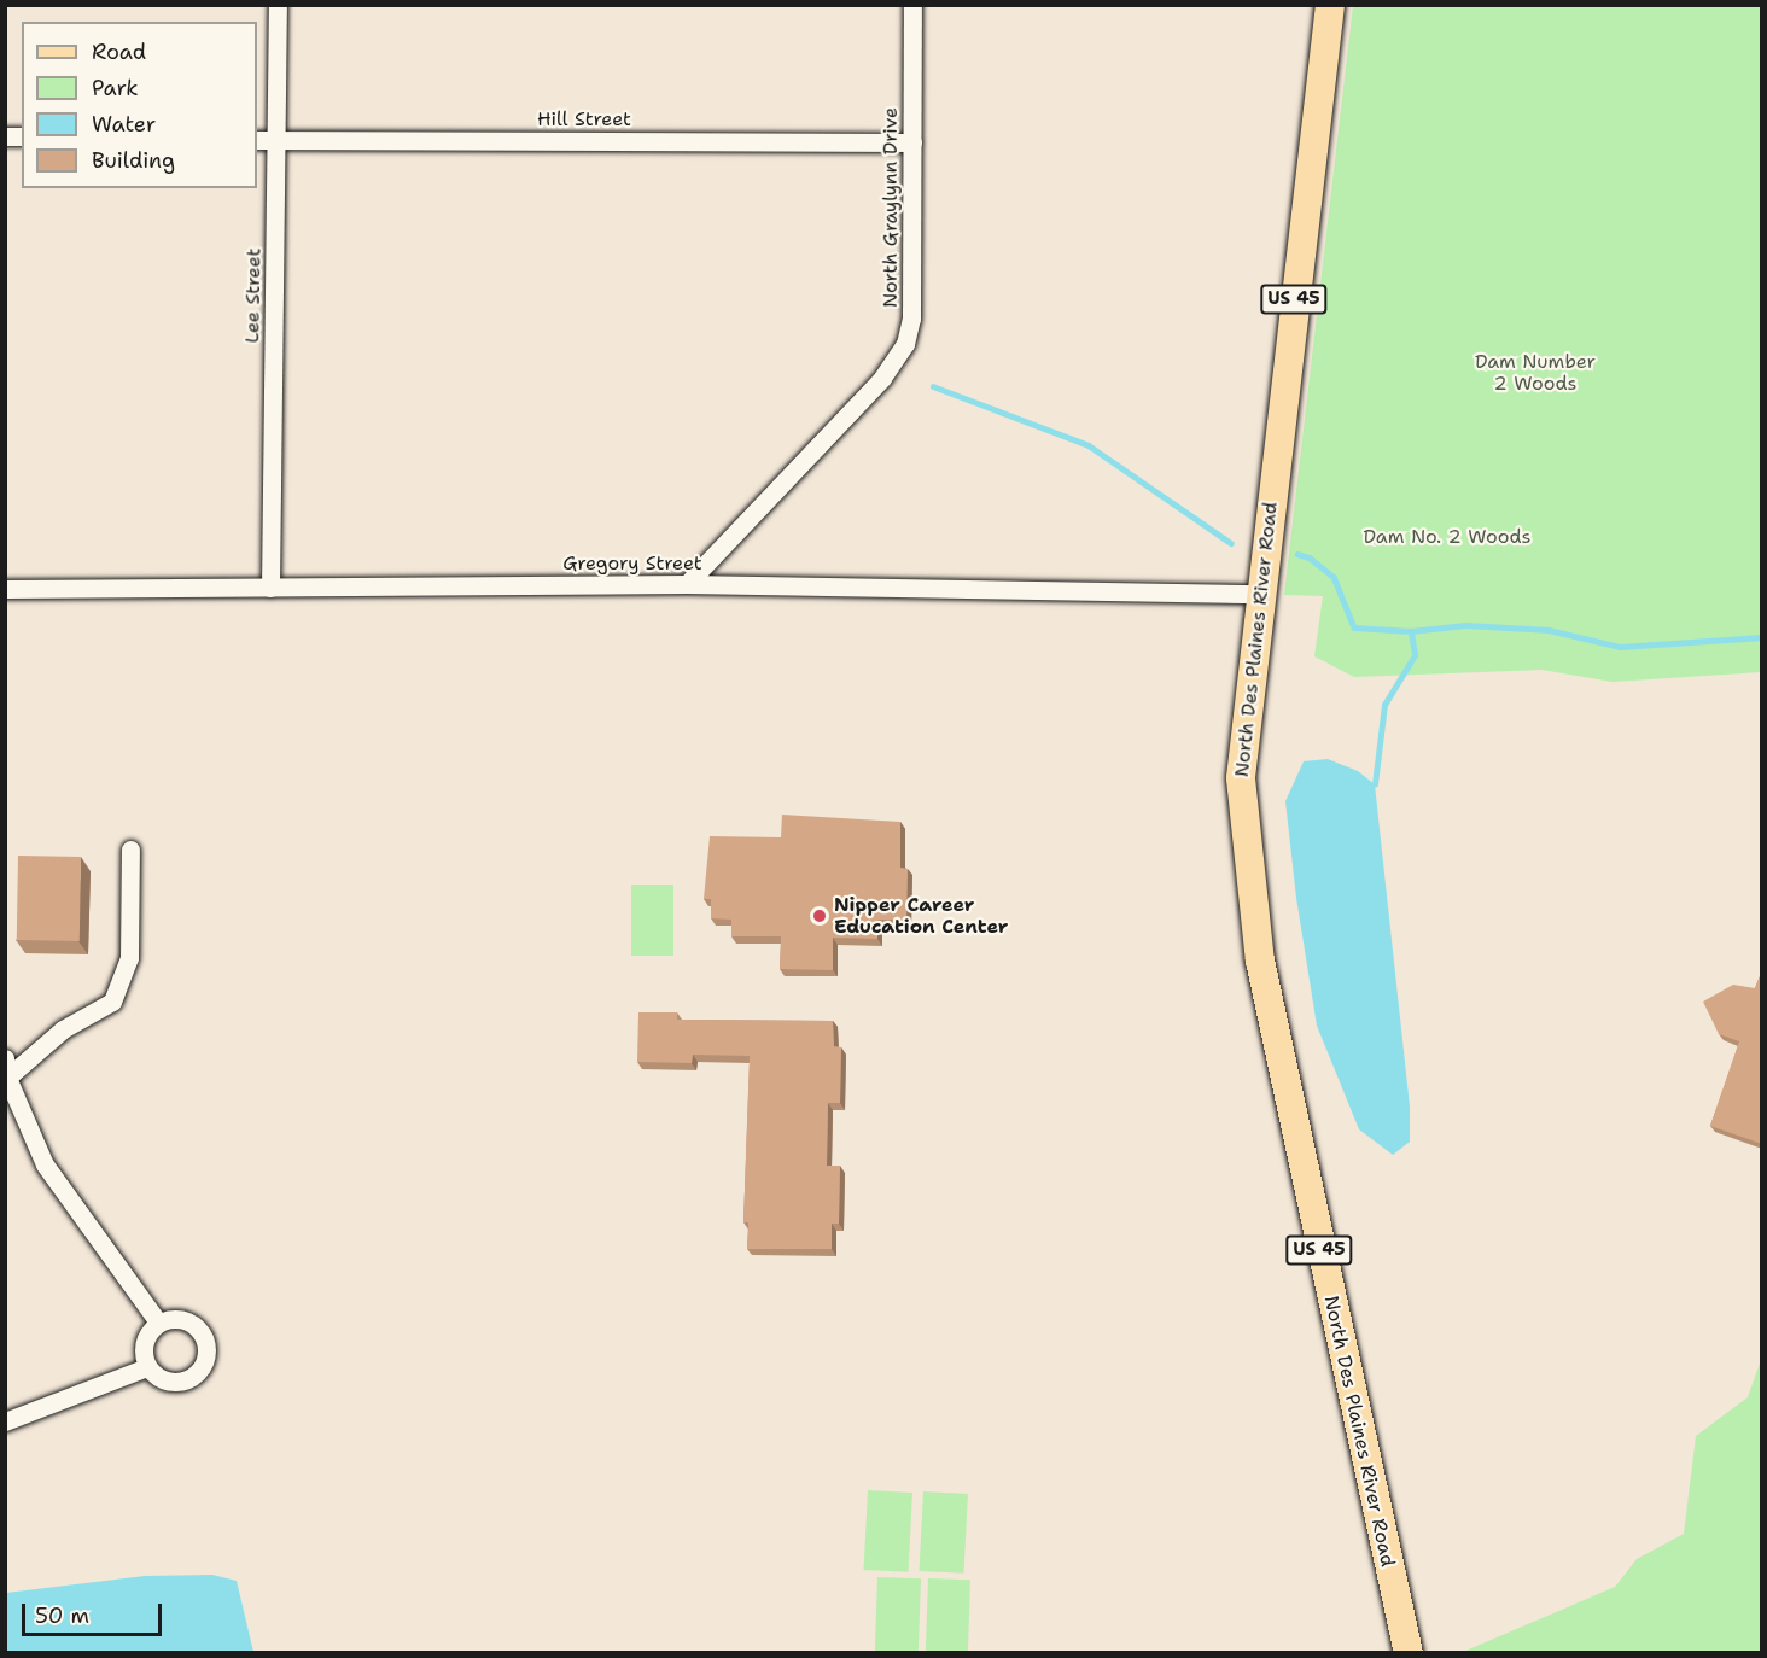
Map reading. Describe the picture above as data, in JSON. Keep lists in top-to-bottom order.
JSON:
{
  "streets": {
    "main road": ["US 45", "North Des Plaines River Road"],
    "street": [
      "Hill Street",
      "North Graylynn Drive",
      "Lee Street",
      "Gregory Street"
    ]
  },
  "crossings": [
    ["Hill Street", "North Graylynn Drive"],
    ["Hill Street", "Lee Street"],
    ["North Graylynn Drive", "Gregory Street"],
    ["Lee Street", "Gregory Street"],
    ["Gregory Street", "North Des Plaines River Road"]
  ],
  "parks": ["Dam Number 2 Woods", "Dam No. 2 Woods"],
  "places": ["Nipper Career Education Center"],
  "legend": [
    "Road",
    "Park",
    "Water",
    "Building"
  ],
  "scale_bar": "50 m"
}
